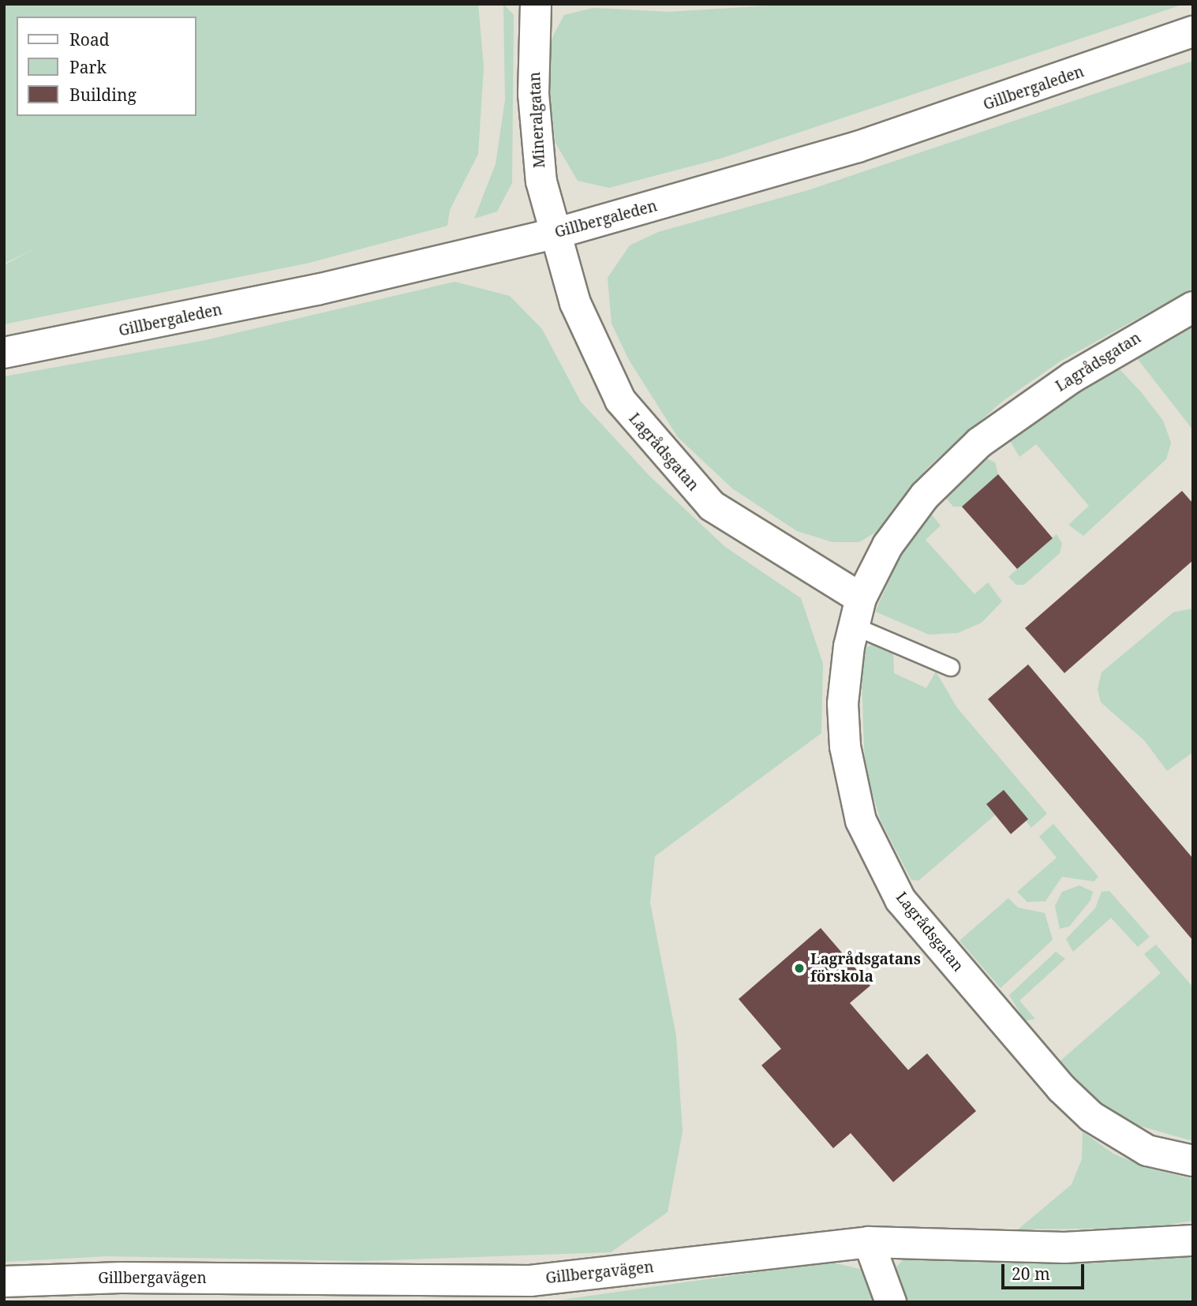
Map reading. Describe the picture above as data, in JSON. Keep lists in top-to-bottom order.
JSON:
{
  "streets": {
    "street": [
      "Gillbergaleden",
      "Mineralgatan",
      "Lagrådsgatan",
      "Gillbergavägen"
    ]
  },
  "crossings": [
    ["Gillbergaleden", "Mineralgatan"],
    ["Gillbergaleden", "Lagrådsgatan"],
    ["Mineralgatan", "Lagrådsgatan"]
  ],
  "places": ["Lagrådsgatans förskola"],
  "legend": ["Road", "Park", "Building"],
  "scale_bar": "20 m"
}
